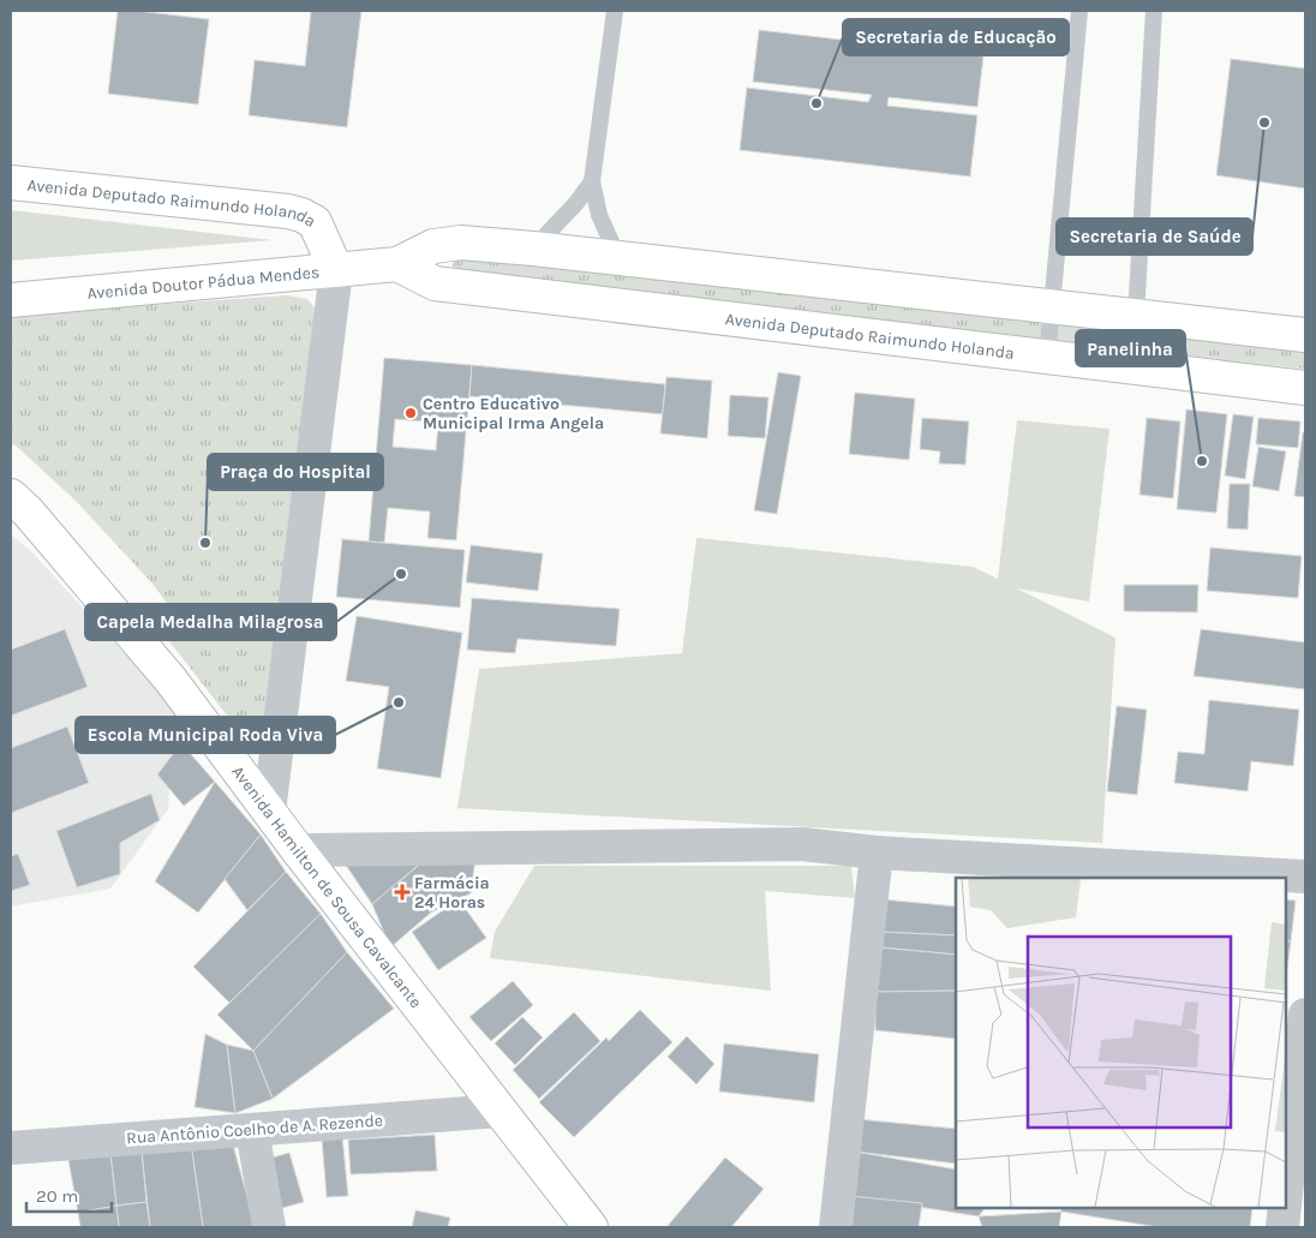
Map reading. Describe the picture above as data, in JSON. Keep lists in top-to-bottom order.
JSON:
{
  "streets": {
    "main road": ["Avenida Deputado Raimundo Holanda", "Avenida Doutor Pádua Mendes", "Avenida Hamilton de Sousa Cavalcante"],
    "street": ["Rua Antônio Coelho de A. Rezende"]
  },
  "crossings": [
    ["Avenida Deputado Raimundo Holanda", "Avenida Doutor Pádua Mendes"],
    ["Avenida Hamilton de Sousa Cavalcante", "Rua Antônio Coelho de A. Rezende"]
  ],
  "places": {
    "other": [
      "Secretaria de Educação",
      "Secretaria de Saúde",
      "Centro Educativo Municipal Irma Angela",
      "Panelinha",
      "Praça do Hospital",
      "Capela Medalha Milagrosa",
      "Escola Municipal Roda Viva"
    ],
    "health": ["Farmácia 24 Horas"]
  },
  "scale_bar": "20 m"
}
